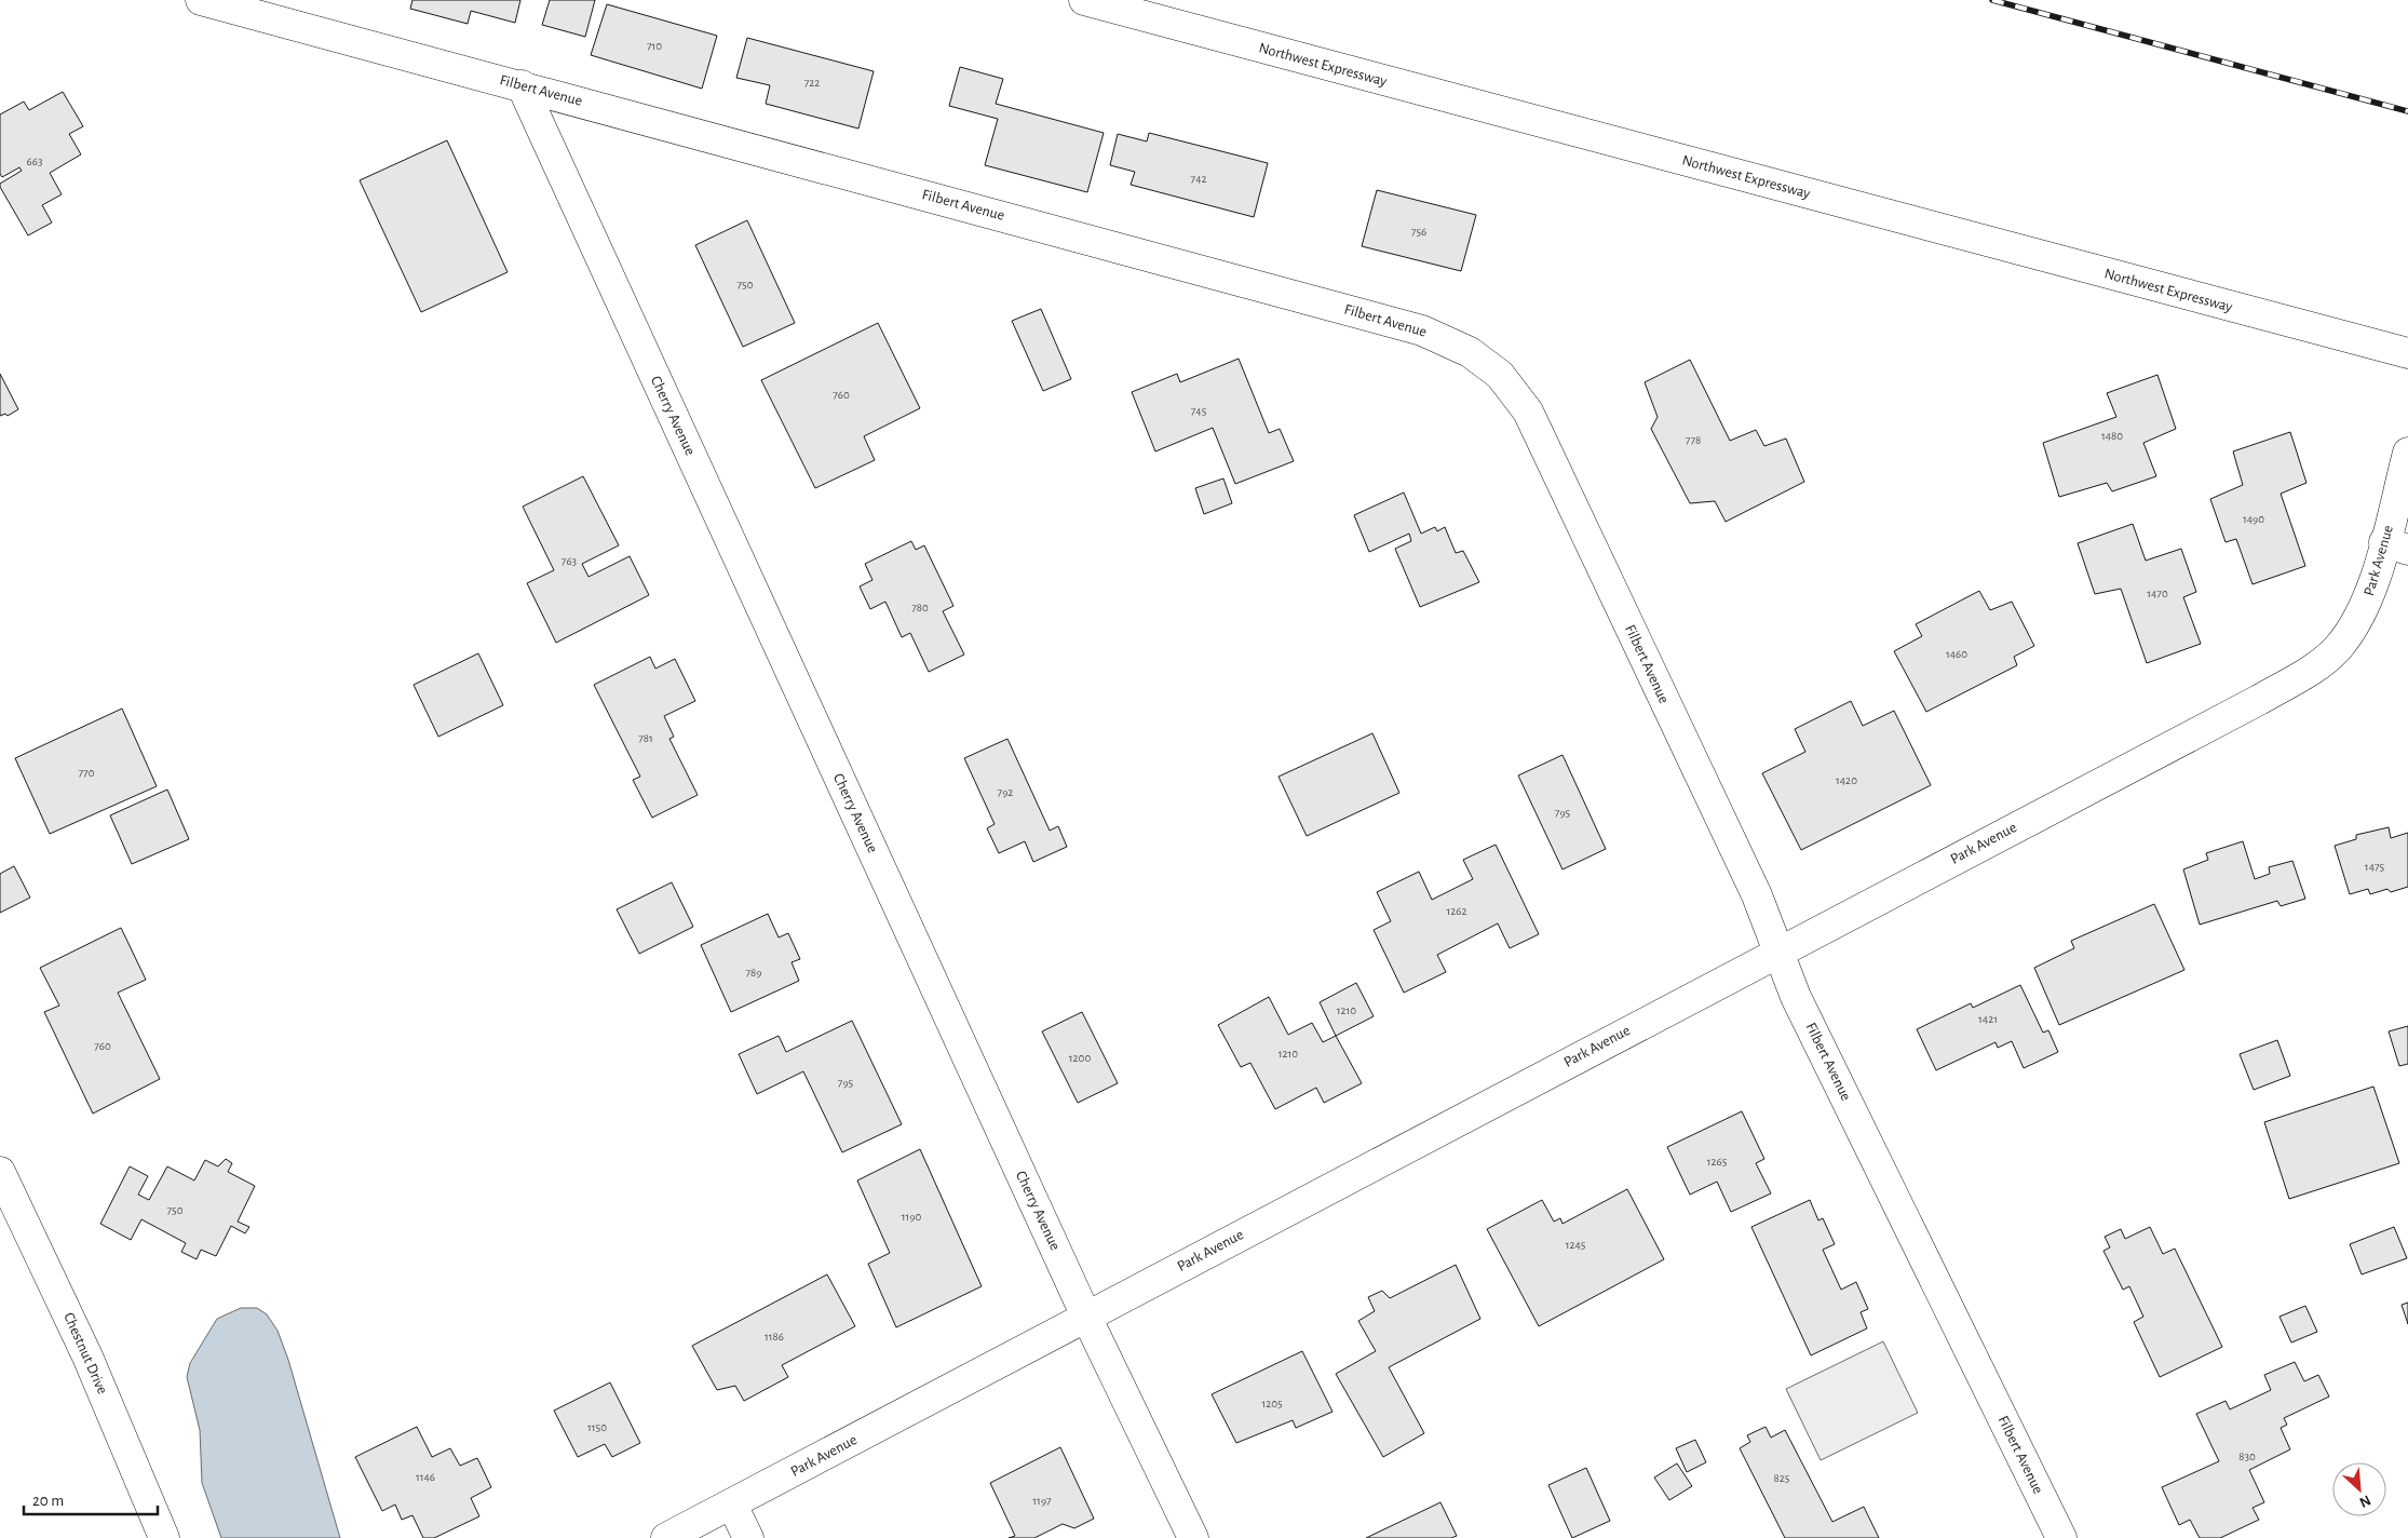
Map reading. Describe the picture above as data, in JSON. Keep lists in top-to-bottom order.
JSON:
{
  "streets": {
    "street": [
      "Northwest Expressway",
      "Filbert Avenue",
      "Cherry Avenue",
      "Park Avenue",
      "Chestnut Drive"
    ]
  },
  "crossings": [
    ["Filbert Avenue", "Cherry Avenue"],
    ["Filbert Avenue", "Park Avenue"],
    ["Cherry Avenue", "Park Avenue"]
  ],
  "house_numbers": [
    "710",
    "722",
    "663",
    "742",
    "756",
    "750",
    "760",
    "745",
    "1480",
    "778",
    "1490",
    "763",
    "1470",
    "780",
    "1460",
    "781",
    "770",
    "1420",
    "792",
    "795",
    "1475",
    "1262",
    "789",
    "1210",
    "1421",
    "760",
    "1210",
    "1200",
    "795",
    "1265",
    "750",
    "1190",
    "1245",
    "1186",
    "1205",
    "1150",
    "830",
    "1146",
    "825",
    "1197"
  ],
  "scale_bar": "20 m",
  "north": "bottom right"
}
